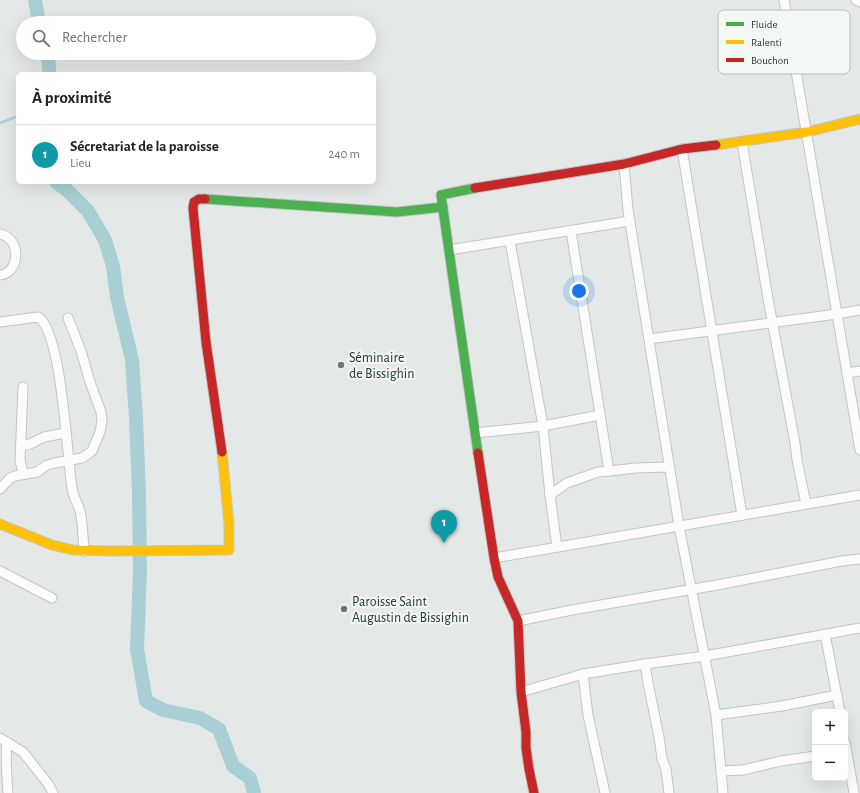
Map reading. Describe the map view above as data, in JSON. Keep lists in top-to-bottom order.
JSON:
{
  "places": ["Séminaire de Bissighin", "Paroisse Saint Augustin de Bissighin"],
  "legend": ["Fluide", "Ralenti", "Bouchon"],
  "page": {
    "search": "Rechercher",
    "heading": "À proximité",
    "list": [
      {
        "mark": "1",
        "name": "Sécretariat de la paroisse",
        "note": "Lieu",
        "value": "240 m"
      }
    ],
    "pins": "1",
    "map_buttons": ["+", "−"]
  }
}
